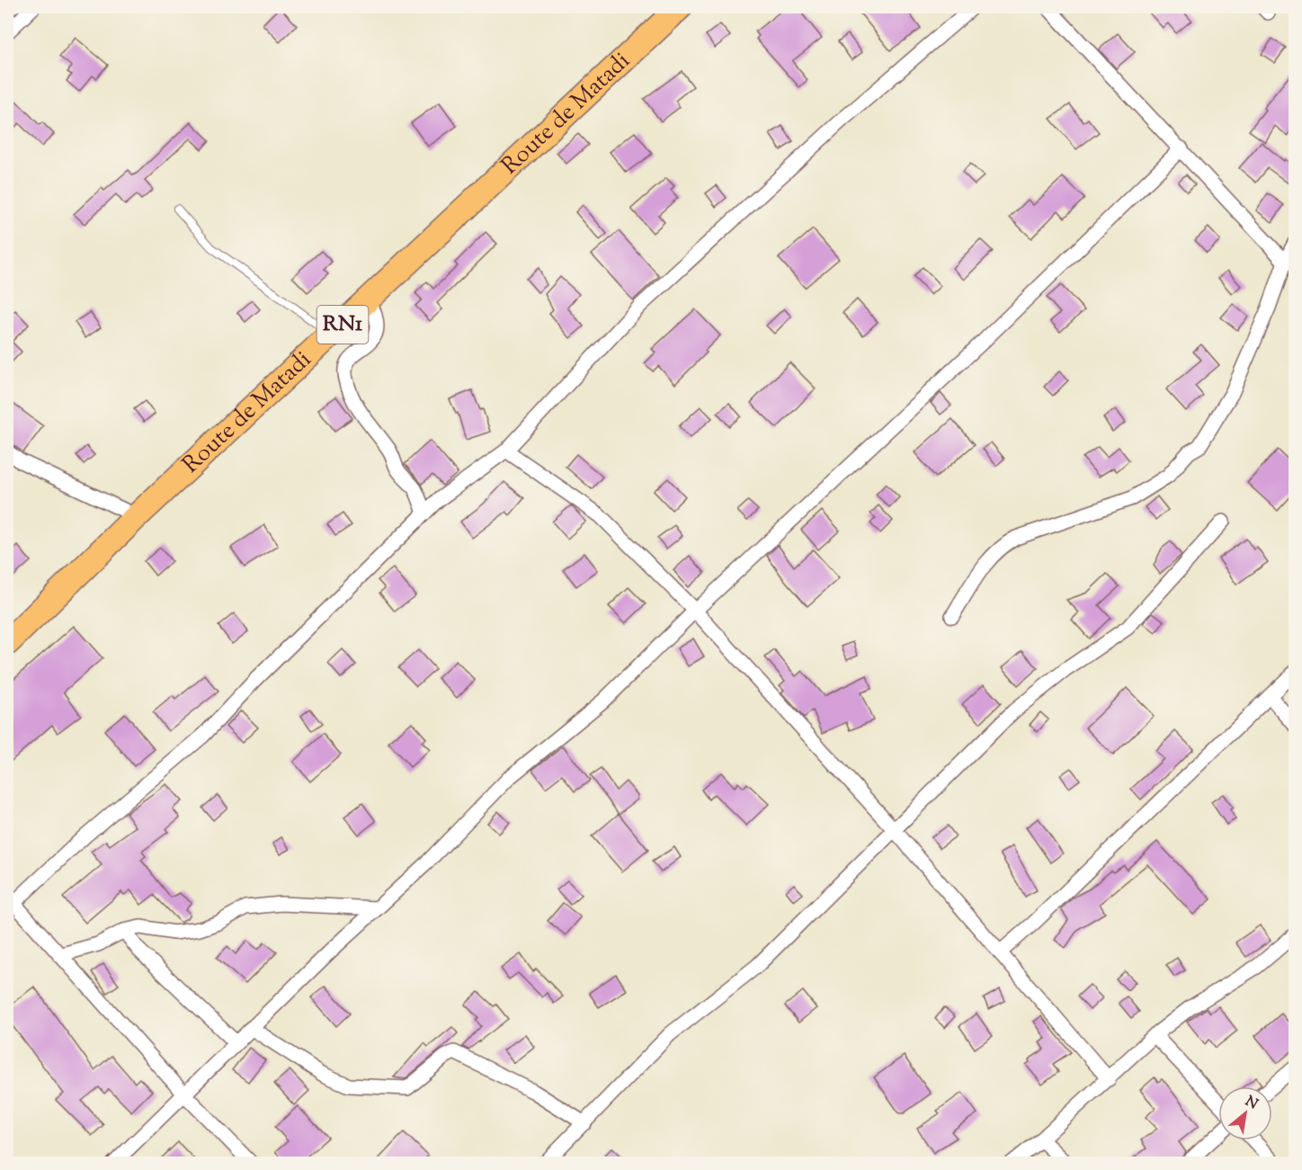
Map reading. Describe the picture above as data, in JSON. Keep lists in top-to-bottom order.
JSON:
{
  "streets": {
    "highway": ["Route de Matadi", "RN1"]
  },
  "north": "top right"
}
